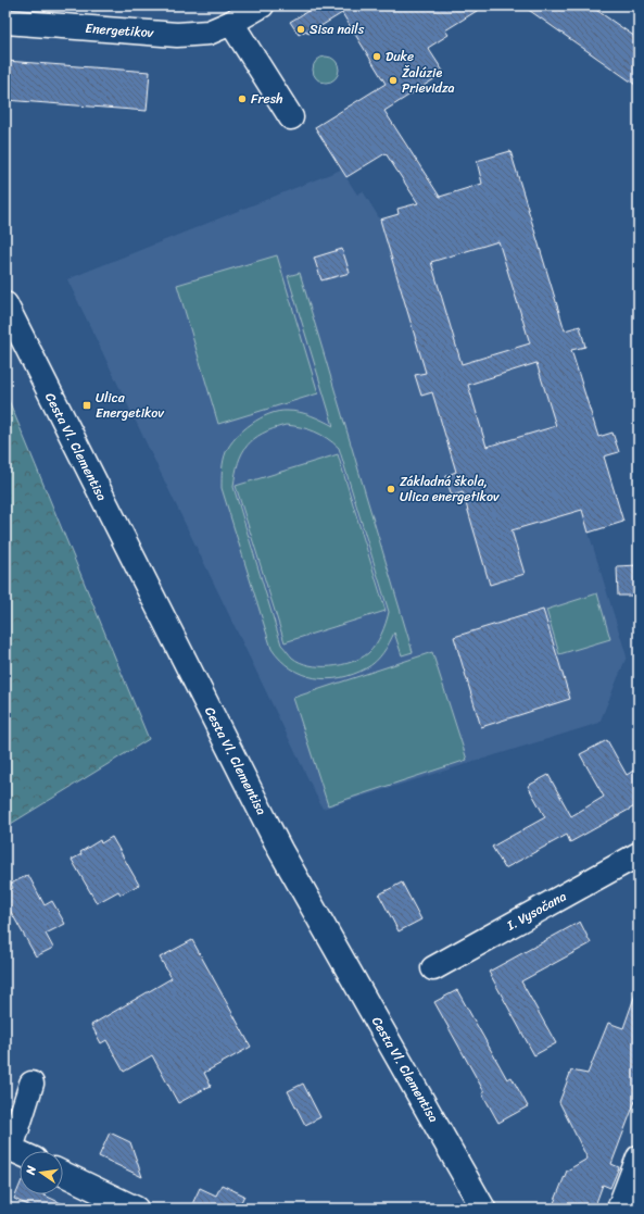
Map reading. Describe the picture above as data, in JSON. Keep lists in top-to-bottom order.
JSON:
{
  "streets": {
    "street": ["Energetikov", "Cesta Vl. Clementisa", "I. Vysočana"]
  },
  "places": {
    "other": [
      "Sisa nails",
      "Duke",
      "Žalúzie Prievidza",
      "Fresh",
      "Základná škola, Ulica energetikov"
    ],
    "transit": ["Ulica Energetikov"]
  },
  "north": "left"
}
